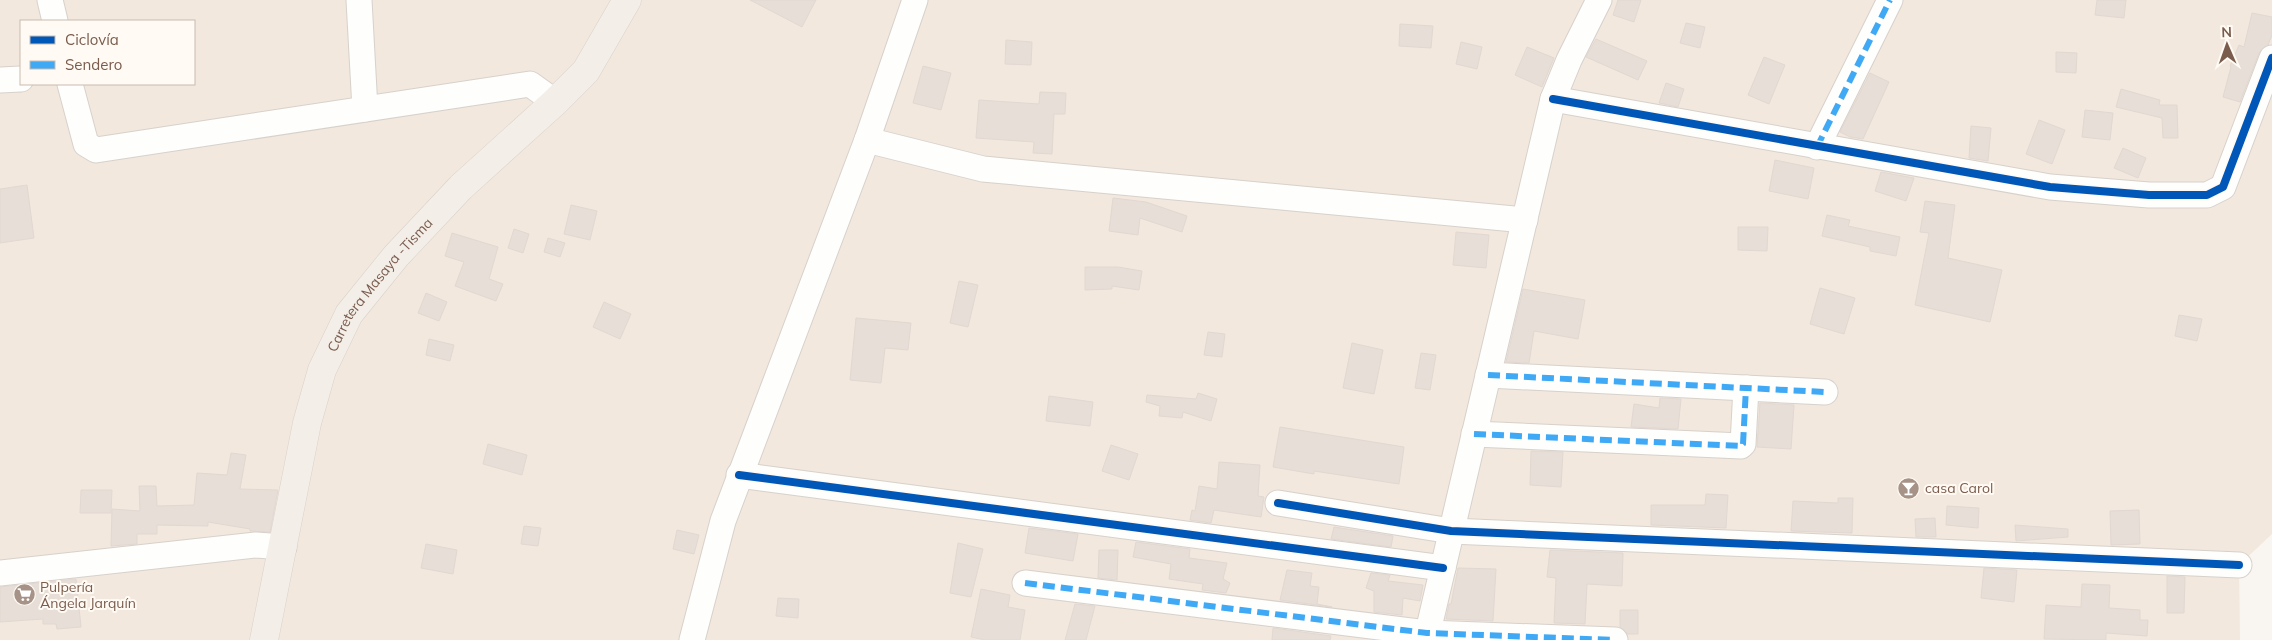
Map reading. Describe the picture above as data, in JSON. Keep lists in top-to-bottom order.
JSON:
{
  "streets": {
    "main road": ["Carretera Masaya -Tisma"]
  },
  "places": {
    "bar": ["casa Carol"],
    "supermarket": ["Pulpería Ángela Jarquín"]
  },
  "legend": ["Ciclovía", "Sendero"],
  "north": "top"
}
